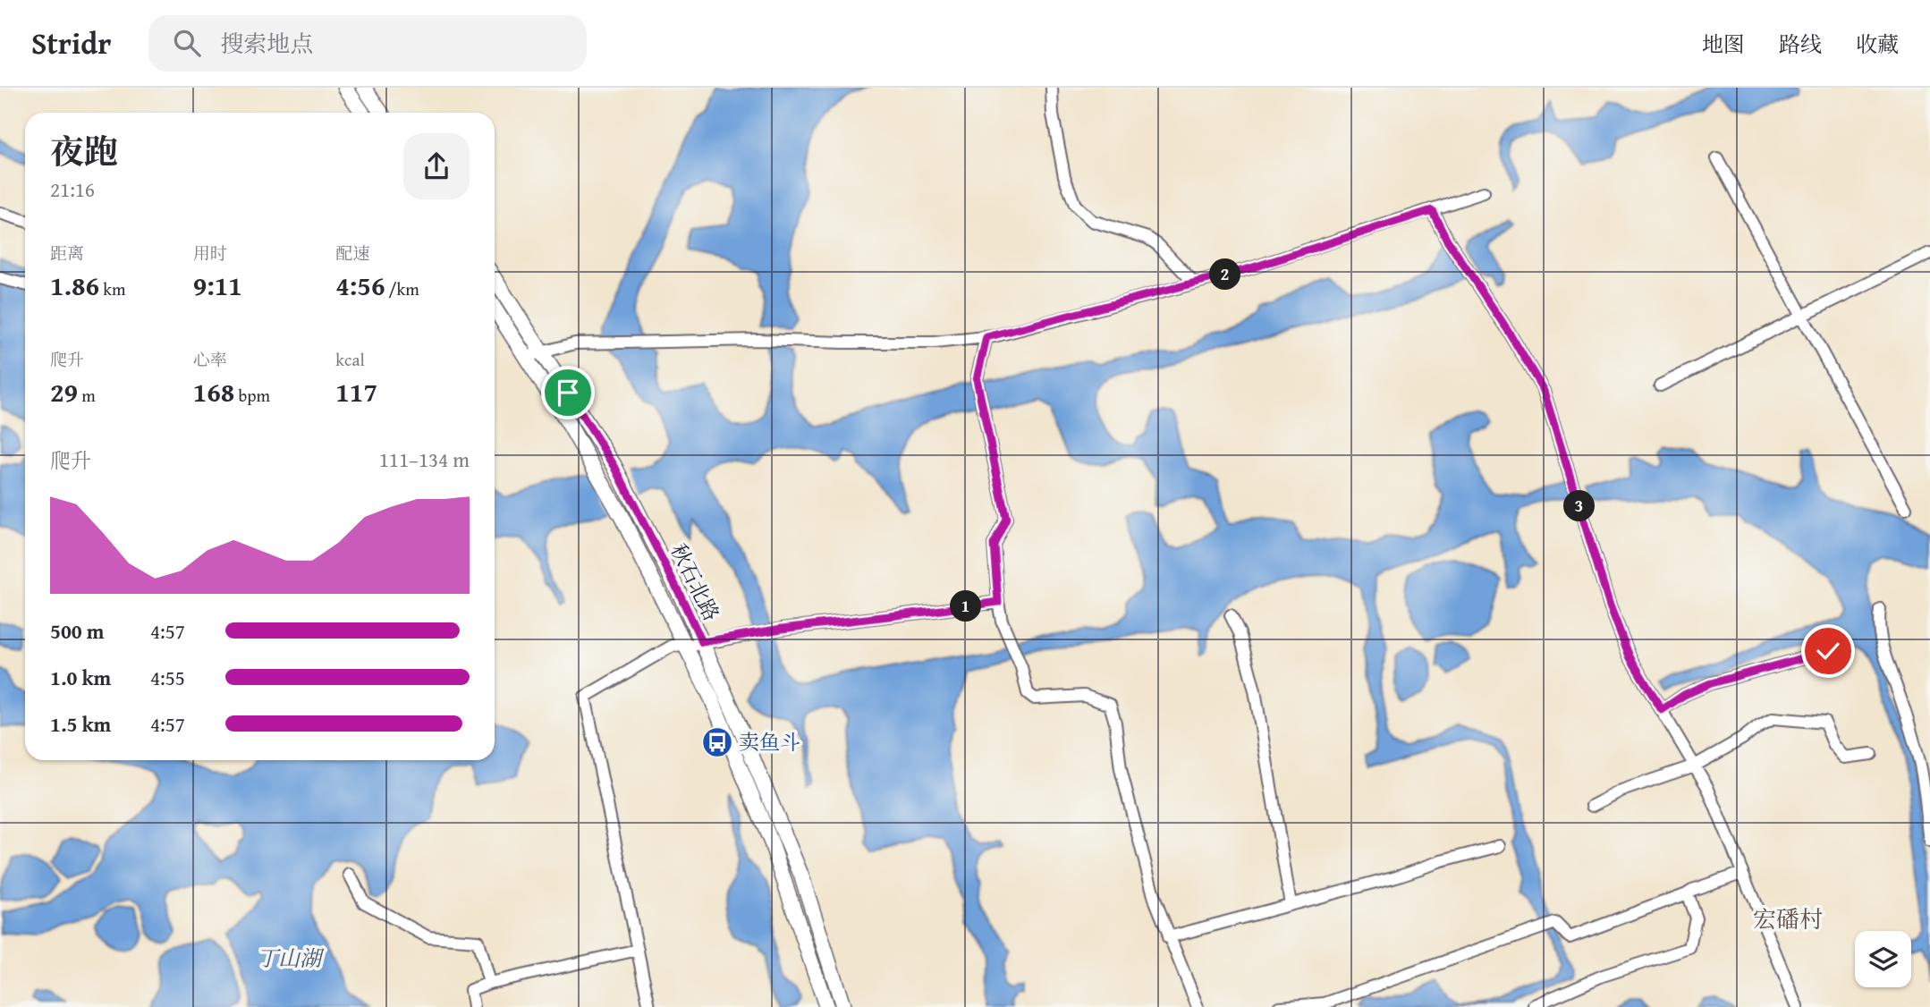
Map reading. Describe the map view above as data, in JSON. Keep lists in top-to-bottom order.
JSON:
{
  "streets": {
    "main road": ["秋石北路"]
  },
  "districts": ["宏磻村"],
  "water": ["丁山湖"],
  "places": {
    "bus stop": ["卖鱼斗"]
  },
  "page": {
    "header": "Stridr",
    "search": "搜索地点",
    "nav": ["地图", "路线", "收藏"],
    "heading": ["夜跑", "21:16"],
    "stats": [
      ["距离", "1.86 km"],
      ["用时", "9:11"],
      ["配速", "4:56 /km"],
      ["爬升", "29 m"],
      ["心率", "168 bpm"],
      ["kcal", "117"]
    ],
    "pins": ["2", "3", "1"],
    "chart": ["爬升", "111–134 m"],
    "list": [
      {
        "name": "500 m",
        "note": "4:57"
      },
      {
        "name": "1.0 km",
        "note": "4:55"
      },
      {
        "name": "1.5 km",
        "note": "4:57"
      }
    ]
  }
}
